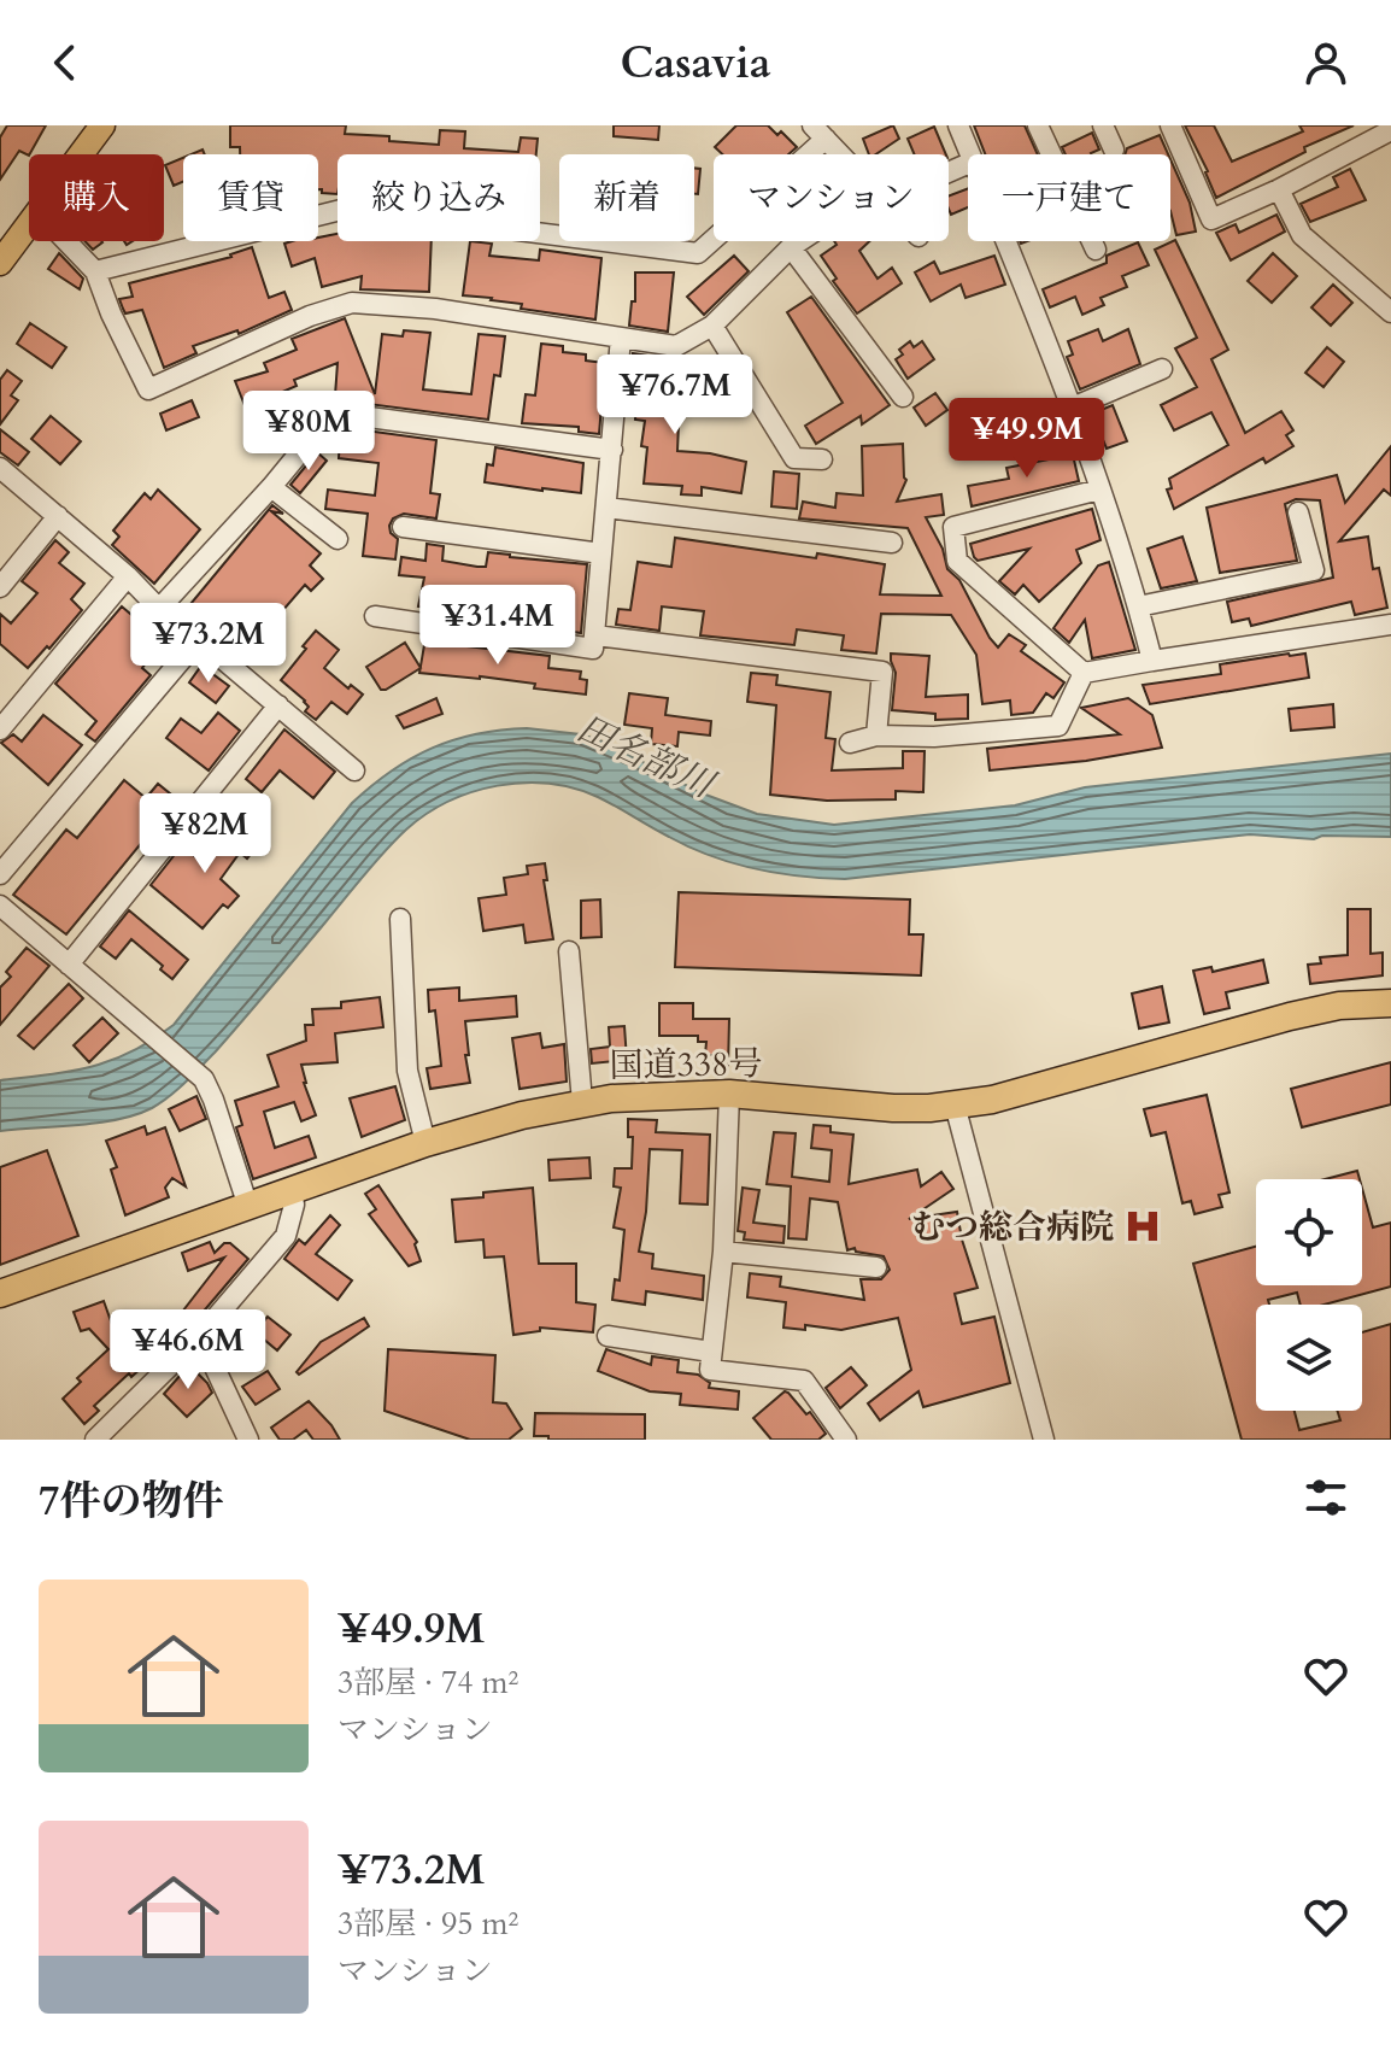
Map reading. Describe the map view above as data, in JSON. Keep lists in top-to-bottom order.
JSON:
{
  "streets": {
    "highway": ["国道338号"]
  },
  "water": ["田名部川"],
  "places": {
    "hospital": ["むつ総合病院"]
  },
  "page": {
    "header": "Casavia",
    "chip": [
      "購入",
      "賃貸",
      "絞り込み",
      "新着",
      "マンション",
      "一戸建て"
    ],
    "price": [
      "¥76.7M",
      "¥80M",
      "¥49.9M",
      "¥31.4M",
      "¥73.2M",
      "¥82M",
      "¥46.6M"
    ],
    "heading": "7件の物件",
    "list": [
      {
        "name": "¥49.9M",
        "note": "3部屋 · 74 m² · マンション"
      },
      {
        "name": "¥73.2M",
        "note": "3部屋 · 95 m² · マンション"
      }
    ]
  }
}
